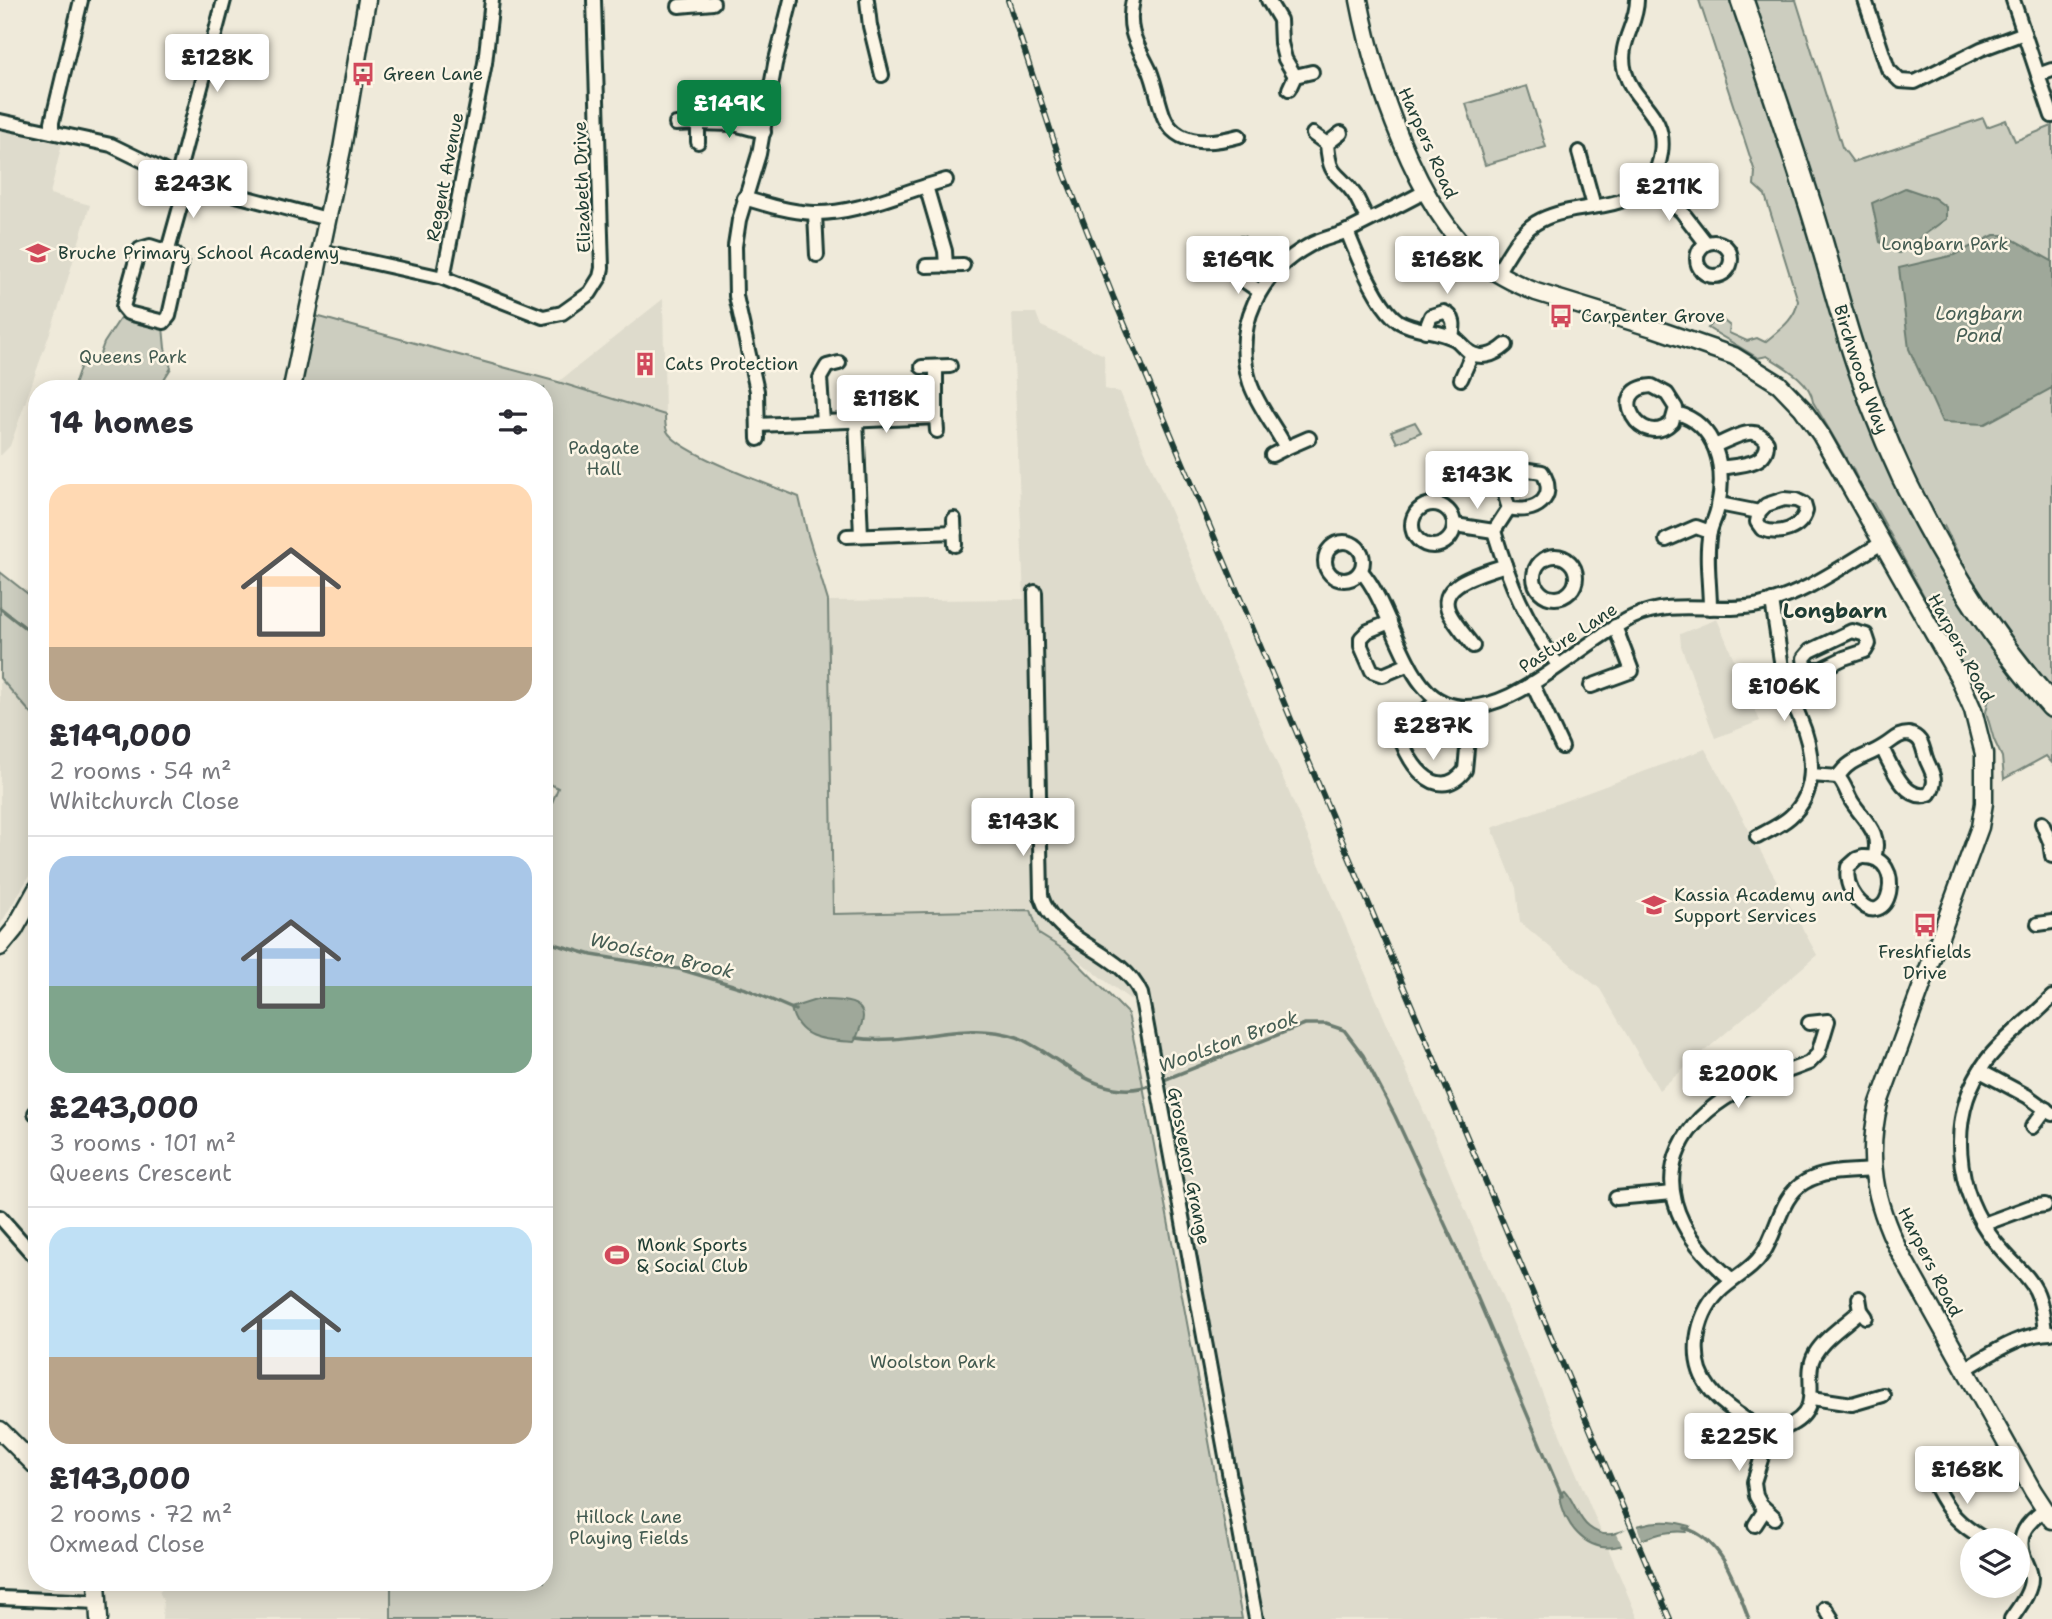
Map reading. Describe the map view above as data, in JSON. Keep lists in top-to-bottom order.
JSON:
{
  "streets": {
    "main road": ["Birchwood Way"],
    "street": [
      "Harpers Road",
      "Regent Avenue",
      "Elizabeth Drive",
      "Pasture Lane",
      "Grosvenor Grange"
    ]
  },
  "crossings": [
    ["Harpers Road", "Pasture Lane"],
    ["Regent Avenue", "Elizabeth Drive"]
  ],
  "districts": ["Longbarn"],
  "water": ["Longbarn Pond", "Woolston Brook"],
  "parks": [
    "Longbarn Park",
    "Queens Park",
    "Padgate Hall",
    "Woolston Park",
    "Hillock Lane Playing Fields"
  ],
  "places": {
    "bus stop": ["Green Lane", "Carpenter Grove", "Freshfields Drive"],
    "school or university": ["Bruche Primary School Academy", "Kassia Academy and Support Services"],
    "building": ["Cats Protection"],
    "sports": ["Monk Sports & Social Club"]
  },
  "page": {
    "price": [
      "£128K",
      "£149K",
      "£243K",
      "£211K",
      "£169K",
      "£168K",
      "£118K",
      "£143K",
      "£106K",
      "£287K",
      "£143K",
      "£200K",
      "£225K",
      "£168K"
    ],
    "heading": "14 homes",
    "list": [
      {
        "name": "£149,000",
        "note": "2 rooms · 54 m² · Whitchurch Close"
      },
      {
        "name": "£243,000",
        "note": "3 rooms · 101 m² · Queens Crescent"
      },
      {
        "name": "£143,000",
        "note": "2 rooms · 72 m² · Oxmead Close"
      }
    ]
  }
}
